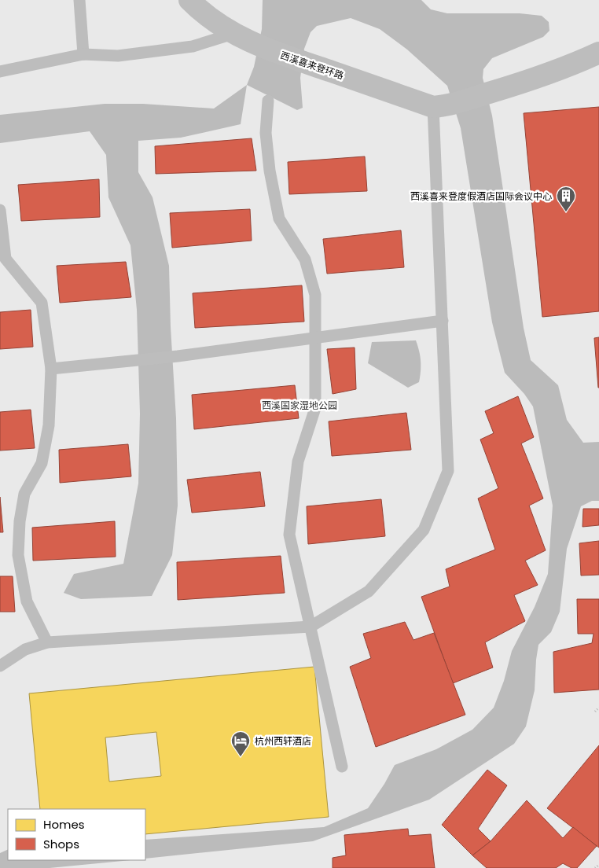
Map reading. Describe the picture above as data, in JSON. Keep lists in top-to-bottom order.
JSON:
{
  "streets": {
    "street": ["西溪喜来登环路"]
  },
  "parks": ["西溪国家湿地公园"],
  "places": {
    "building": ["西溪喜来登度假酒店国际会议中心"],
    "hotel": ["杭州西轩酒店"]
  },
  "legend": ["Homes", "Shops"]
}
